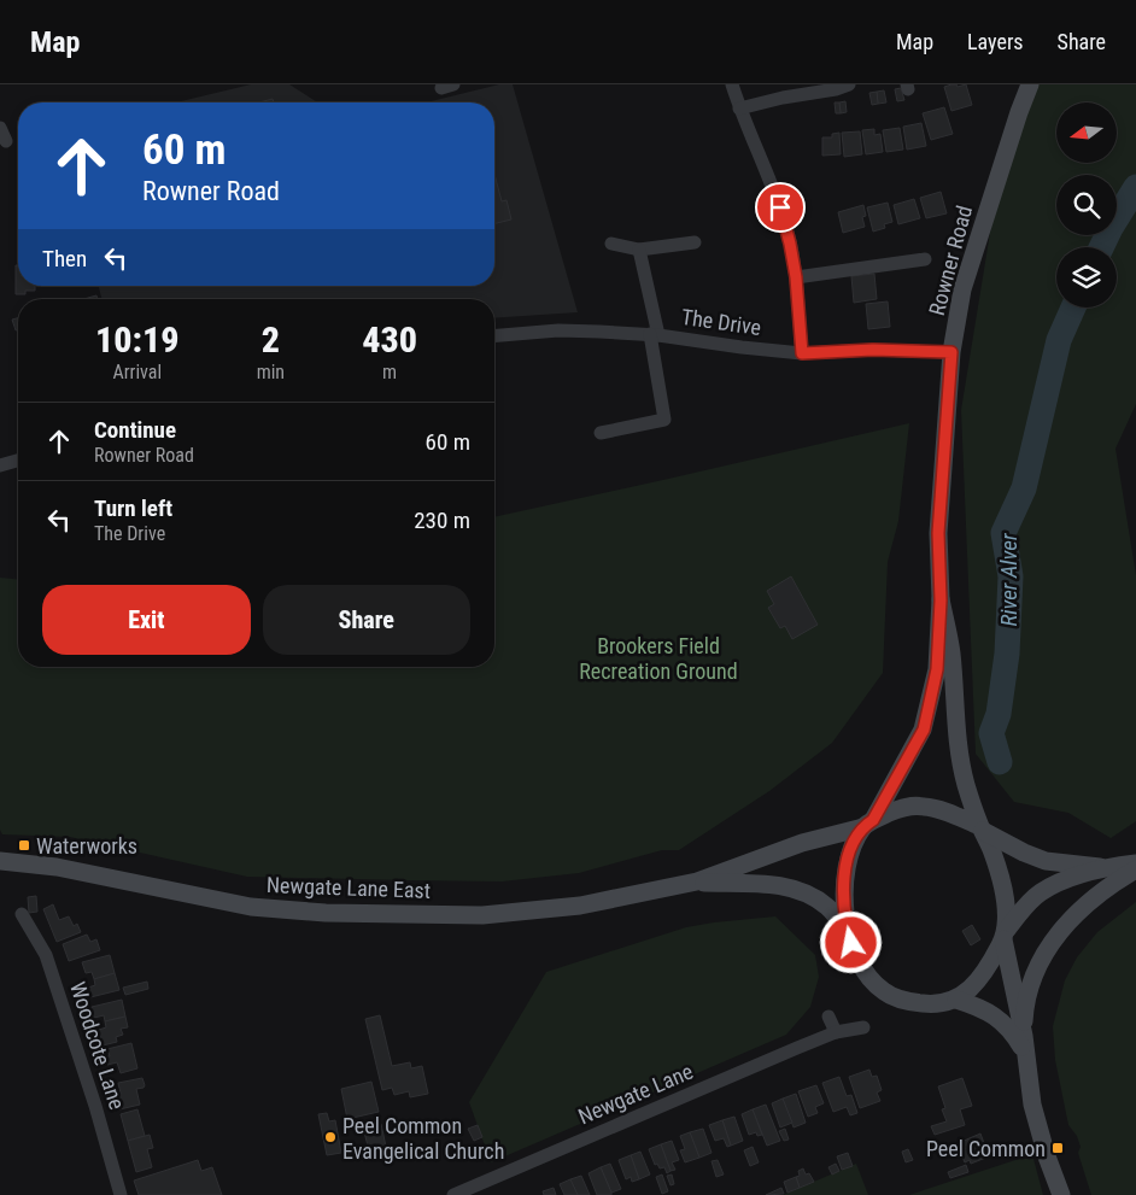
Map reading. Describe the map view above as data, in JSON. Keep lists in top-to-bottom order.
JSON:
{
  "streets": {
    "main road": ["Rowner Road", "Newgate Lane East"],
    "street": ["The Drive", "Woodcote Lane", "Newgate Lane"]
  },
  "crossings": [
    ["Rowner Road", "The Drive"],
    ["Rowner Road", "Newgate Lane East"]
  ],
  "water": ["River Alver"],
  "parks": ["Brookers Field Recreation Ground"],
  "places": {
    "transit": ["Waterworks", "Peel Common"],
    "other": ["Peel Common Evangelical Church"]
  },
  "north": "left",
  "page": {
    "header": "Map",
    "nav": ["Map", "Layers", "Share"],
    "turn": ["60 m", "Rowner Road"],
    "then": "Then",
    "eta": [
      "10:19",
      "Arrival",
      "2",
      "min",
      "430",
      "m"
    ],
    "list": [
      {
        "name": "Continue",
        "note": "Rowner Road",
        "value": "60 m"
      },
      {
        "name": "Turn left",
        "note": "The Drive",
        "value": "230 m"
      }
    ],
    "buttons": ["Exit", "Share"]
  }
}
